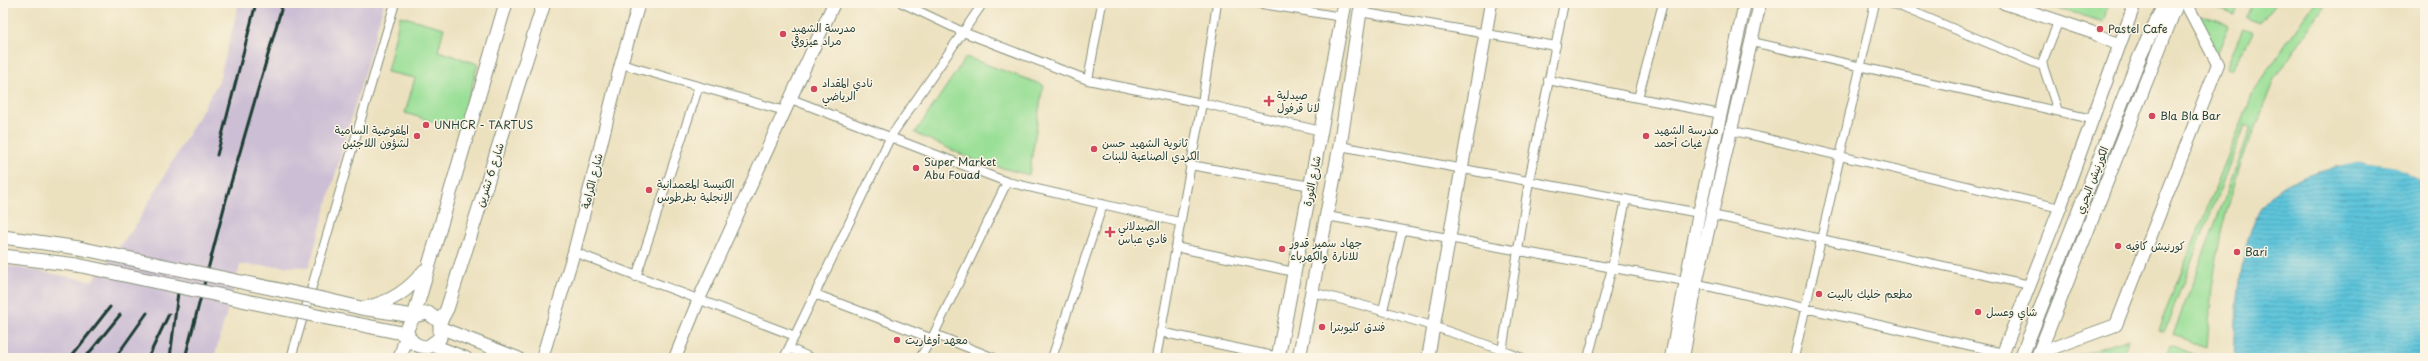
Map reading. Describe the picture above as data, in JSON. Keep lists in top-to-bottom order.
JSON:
{
  "streets": {
    "main road": ["شارع 6 تشرين", "الكورنيش البحري", "شارع الثورة"],
    "street": ["شارع الكرامة"]
  },
  "places": {
    "other": [
      "Pastel Cafe",
      "مدرسة الشهيد مراد عيزوقي",
      "نادي المقداد الرياضي",
      "Bla Bla Bar",
      "UNHCR - TARTUS",
      "المفوضية السامية لشؤون اللاجئين",
      "مدرسة الشهيد غياث أحمد",
      "ثانوية الشهيد حسن الكردي الصناعية للبنات",
      "Super Market Abu Fouad",
      "الكنيسة المعمدانية الإنجلية بطرطوس",
      "كورنيش كافيه",
      "جهاد سمير قدور للانارة والكهرباء",
      "Bari",
      "مطعم خليك بالبيت",
      "شاي وعسل",
      "فندق كليوبترا",
      "معهد أوغاريت"
    ],
    "health": ["صيدلية لانا قرفول", "الصيدلاني فادي عباس"]
  }
}
